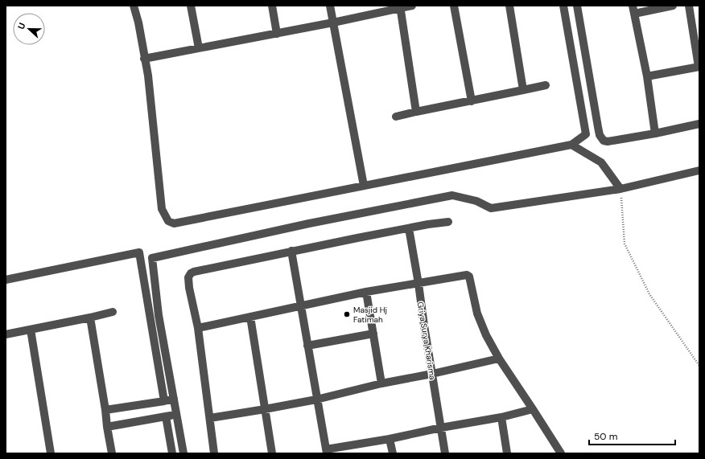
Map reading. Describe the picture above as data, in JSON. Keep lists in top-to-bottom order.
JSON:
{
  "streets": {
    "street": ["Griya Surya Kharisma"]
  },
  "places": ["Masjid Hj Fatimah"],
  "scale_bar": "50 m",
  "north": "left"
}
